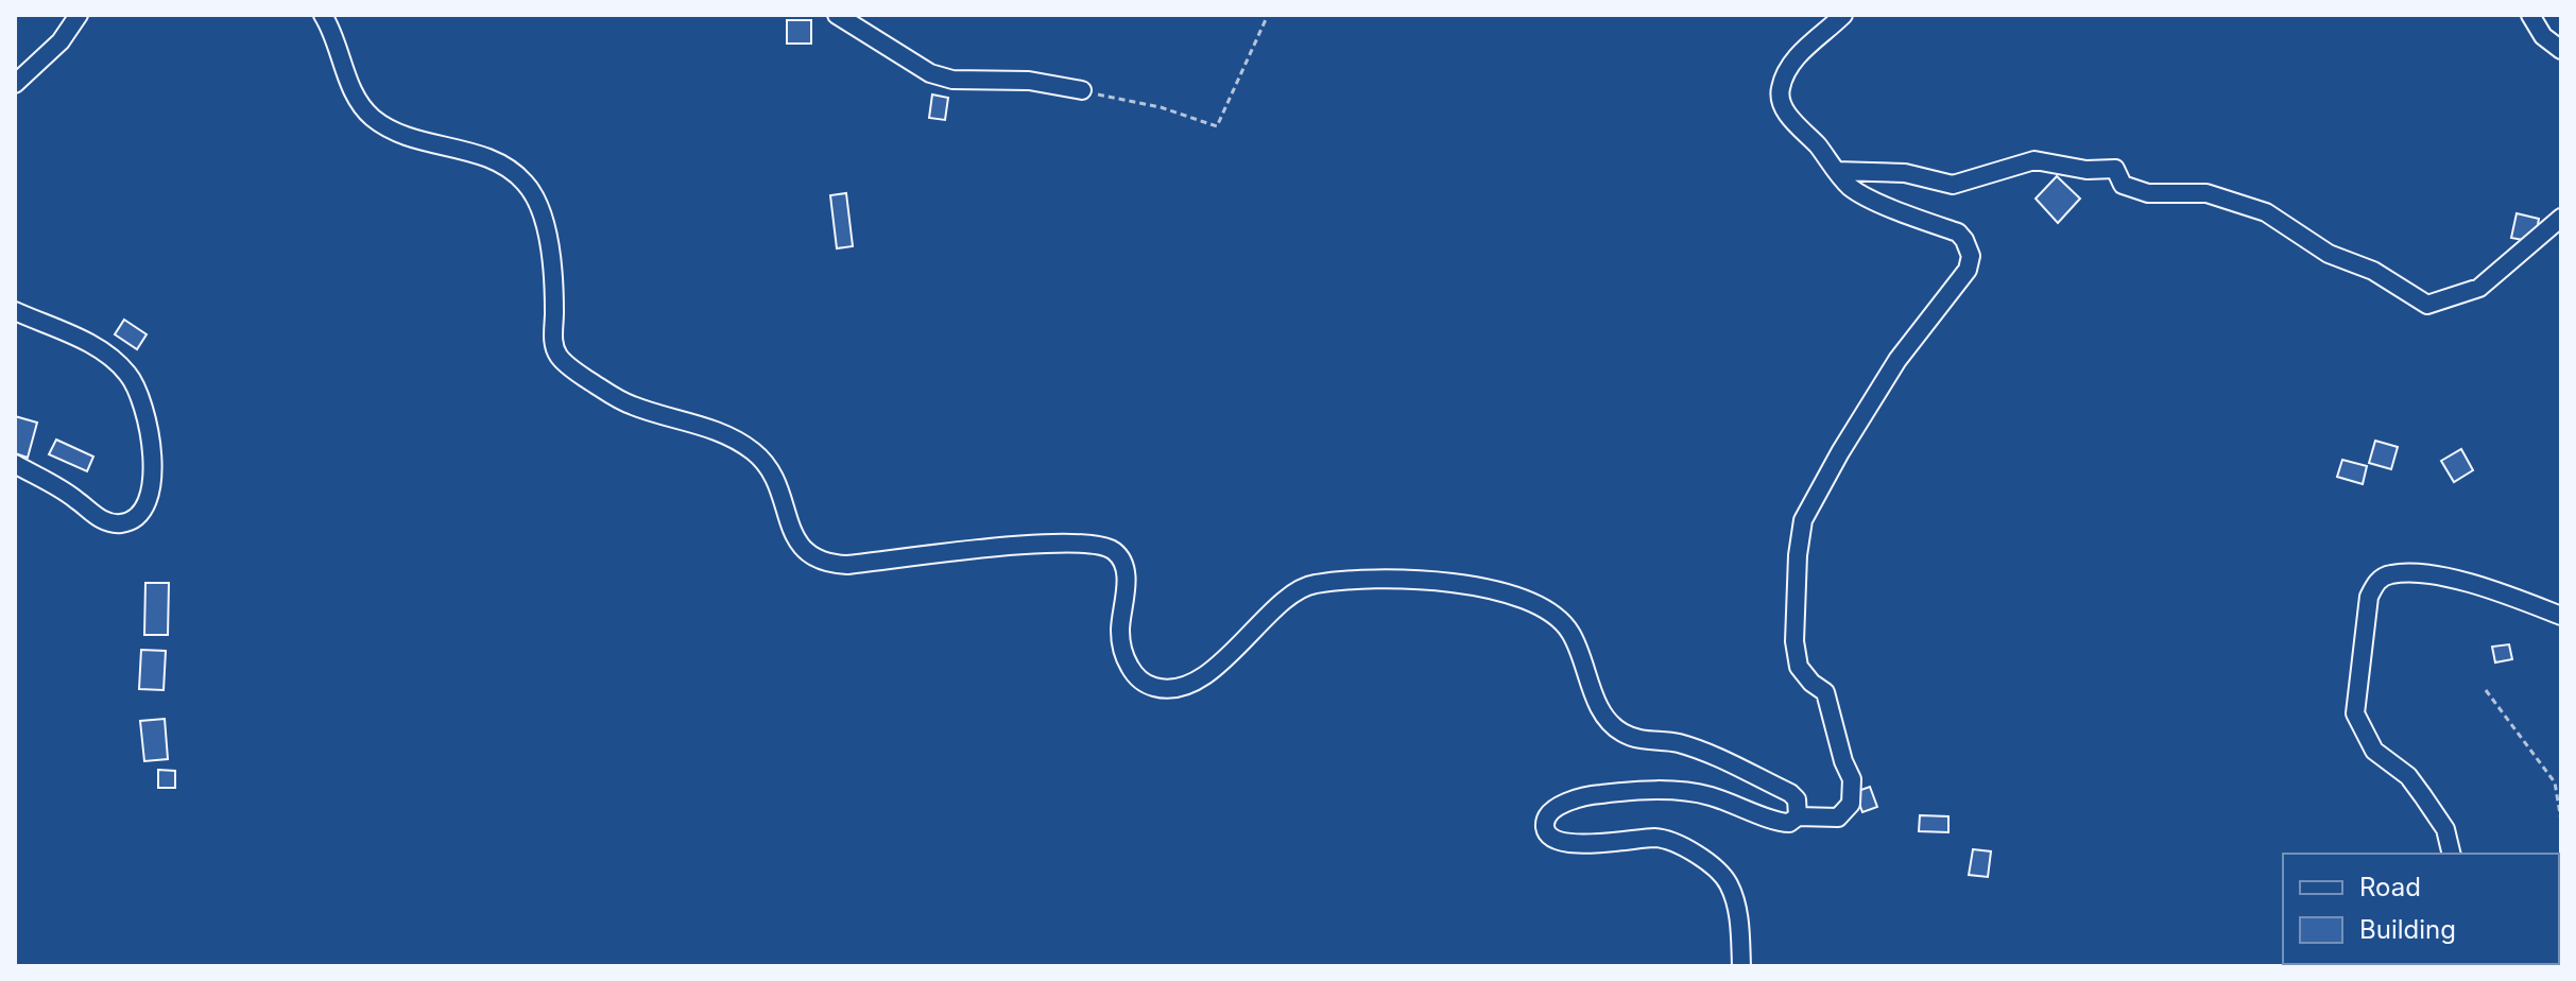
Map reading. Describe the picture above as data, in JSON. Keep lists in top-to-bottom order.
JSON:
{
  "legend": ["Road", "Building"]
}
